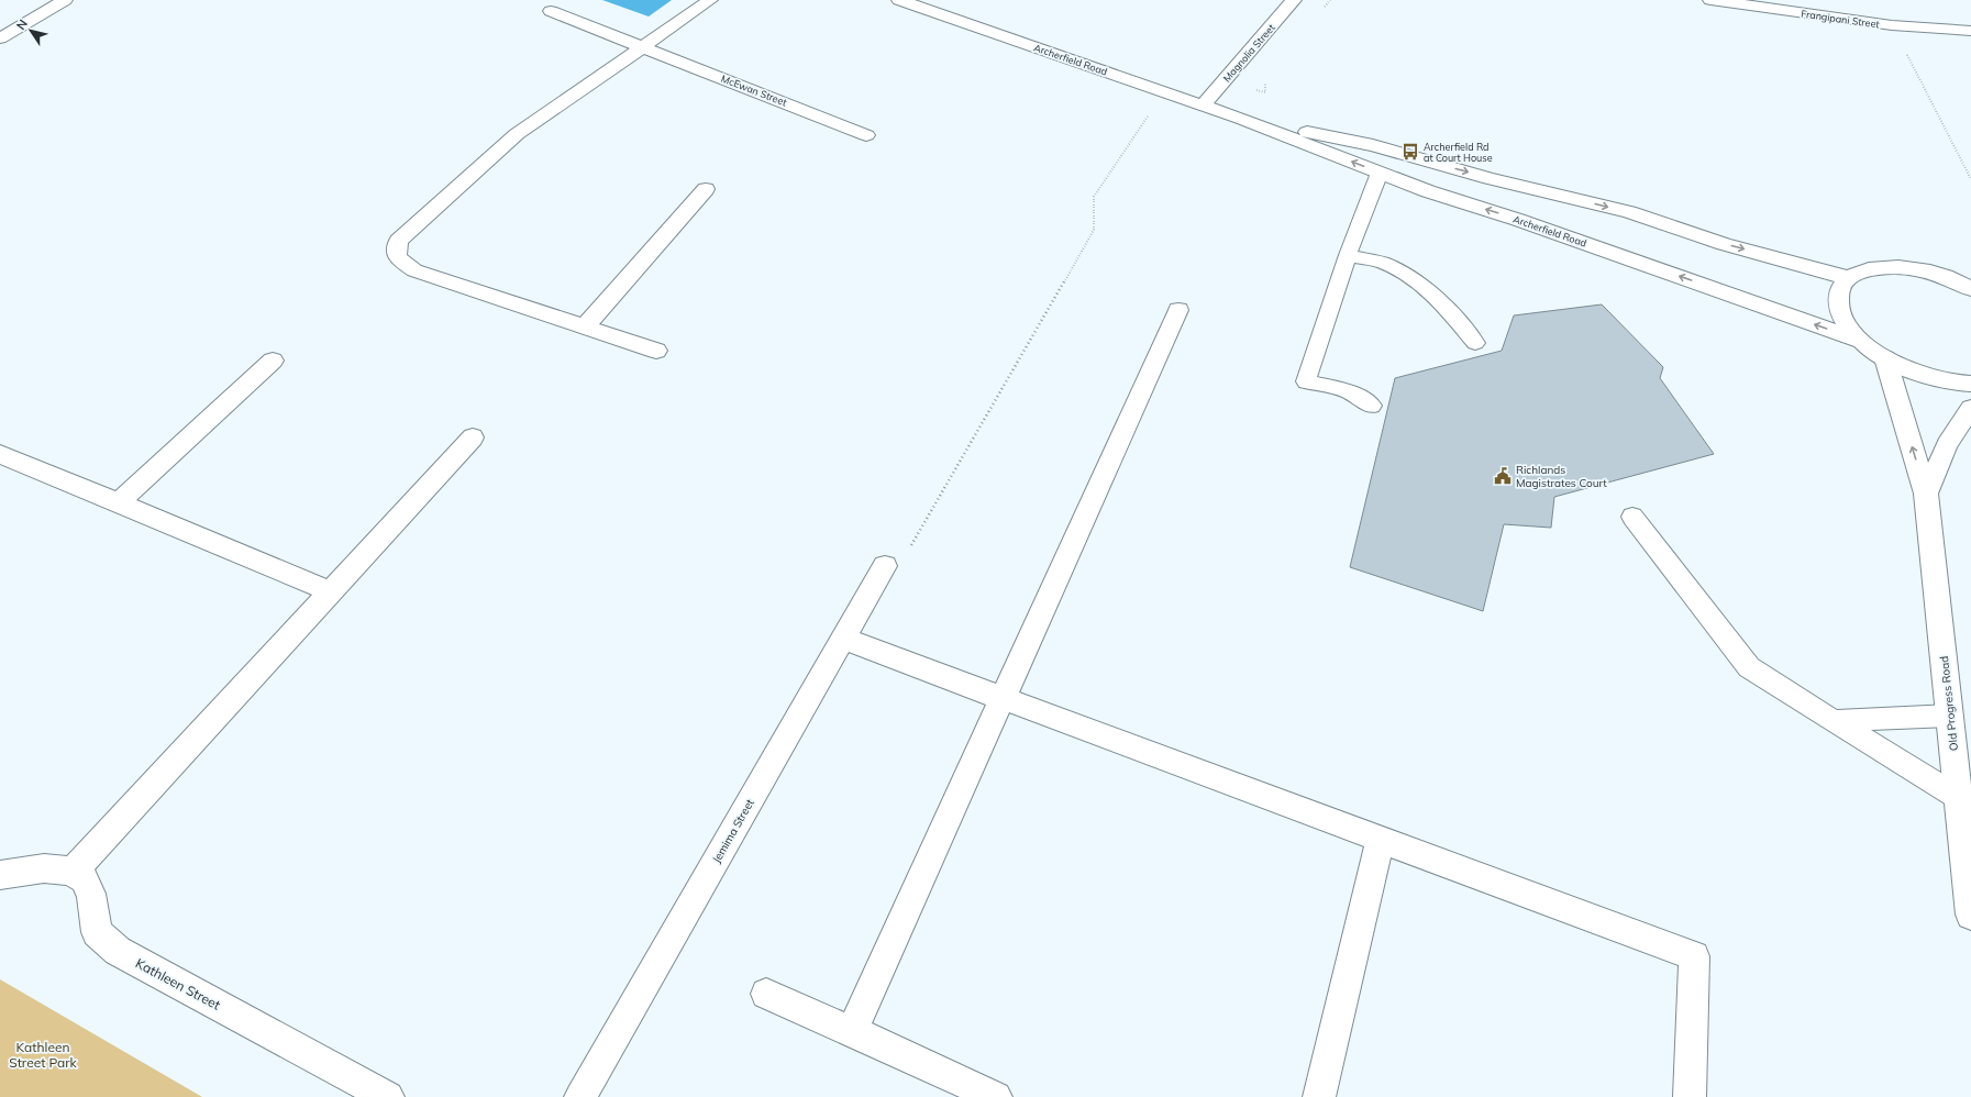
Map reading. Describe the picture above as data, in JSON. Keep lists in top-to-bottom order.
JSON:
{
  "streets": {
    "street": [
      "Frangipani Street",
      "Magnolia Street",
      "Archerfield Road",
      "McEwan Street",
      "Old Progress Road",
      "Jemima Street",
      "Kathleen Street"
    ]
  },
  "crossings": [
    ["Magnolia Street", "Archerfield Road"]
  ],
  "parks": ["Kathleen Street Park"],
  "places": {
    "bus stop": ["Archerfield Rd at Court House"],
    "public building": ["Richlands Magistrates Court"]
  },
  "north": "top left"
}
